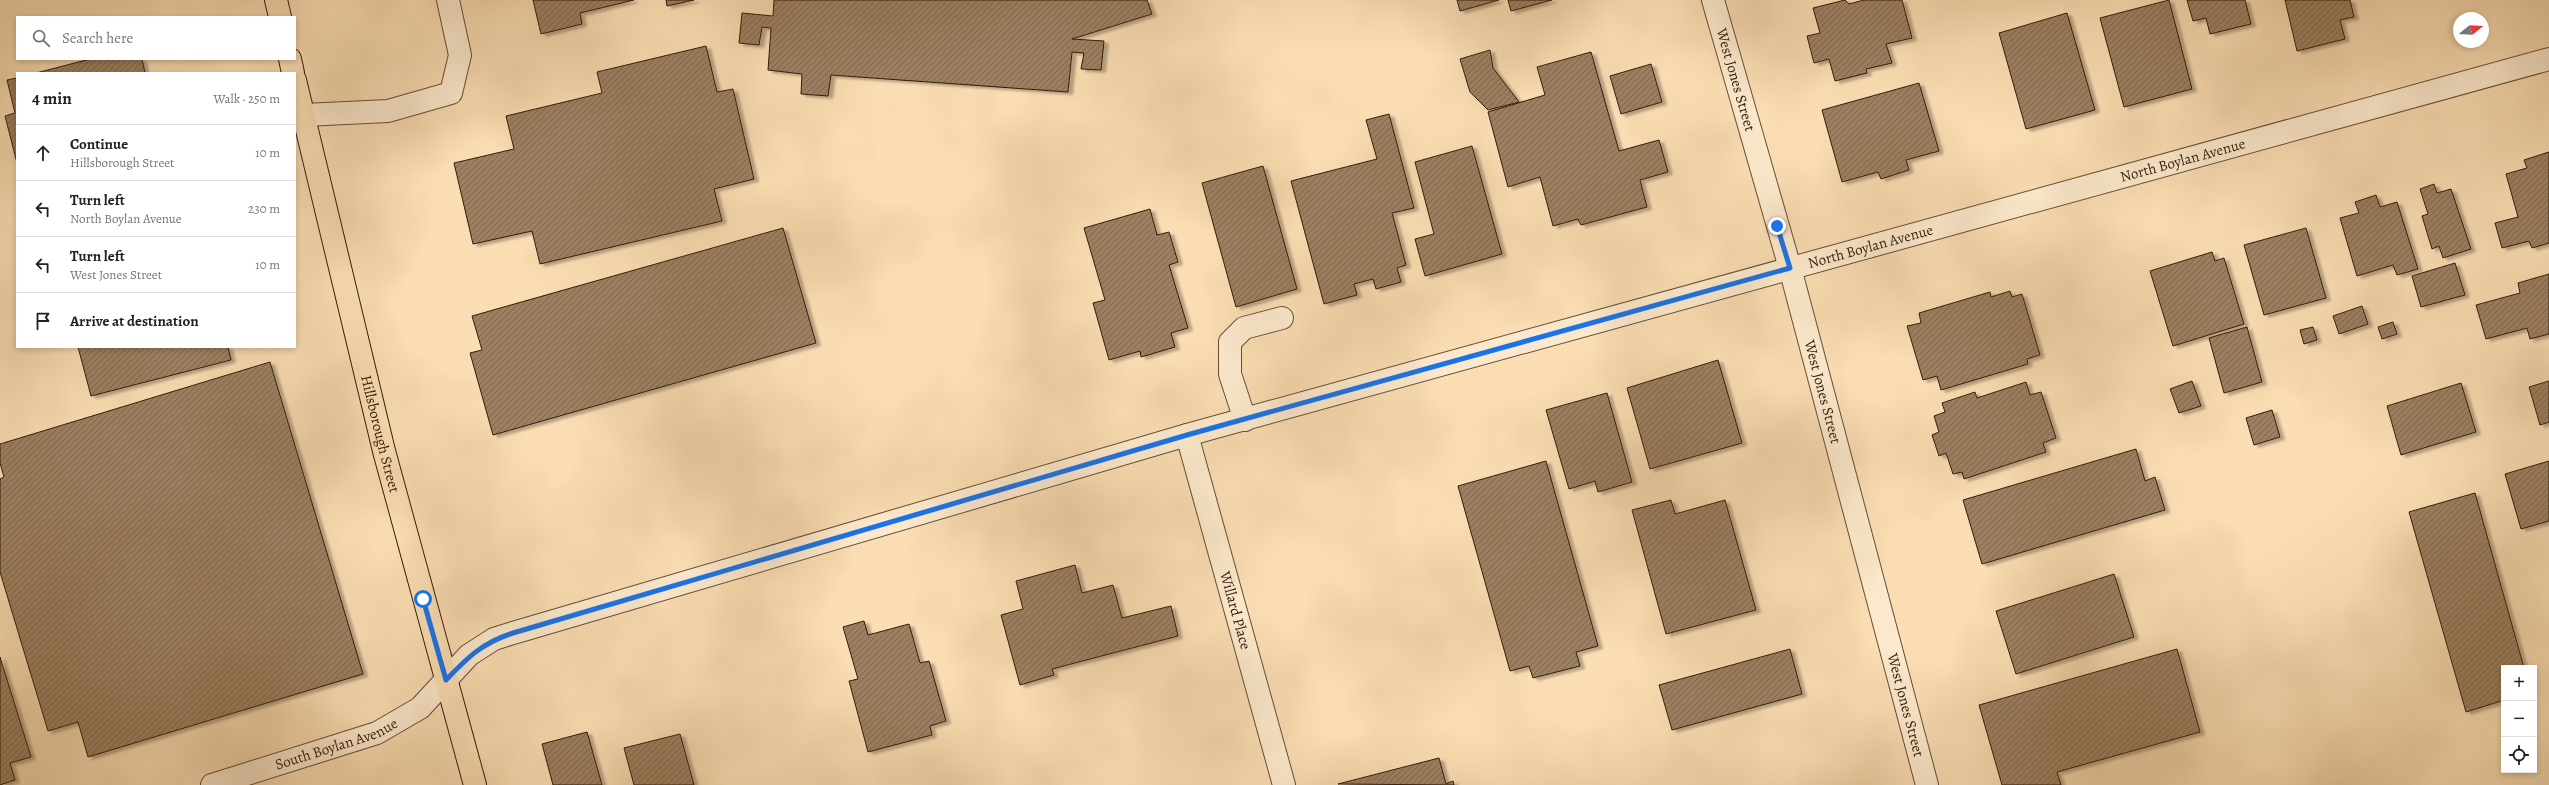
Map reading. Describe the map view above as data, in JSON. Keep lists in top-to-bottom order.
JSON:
{
  "streets": {
    "main road": ["Hillsborough Street"],
    "street": [
      "West Jones Street",
      "North Boylan Avenue",
      "Willard Place",
      "South Boylan Avenue"
    ]
  },
  "crossings": [
    ["West Jones Street", "North Boylan Avenue"],
    ["North Boylan Avenue", "Hillsborough Street"],
    ["North Boylan Avenue", "Willard Place"],
    ["North Boylan Avenue", "South Boylan Avenue"],
    ["Hillsborough Street", "South Boylan Avenue"]
  ],
  "north": "right",
  "page": {
    "search": "Search here",
    "heading": ["4 min", "Walk · 250 m"],
    "list": [
      ["Continue", "Hillsborough Street", "10 m"],
      ["Turn left", "North Boylan Avenue", "230 m"],
      ["Turn left", "West Jones Street", "10 m"],
      "Arrive at destination"
    ],
    "map_buttons": ["+", "−"]
  }
}
